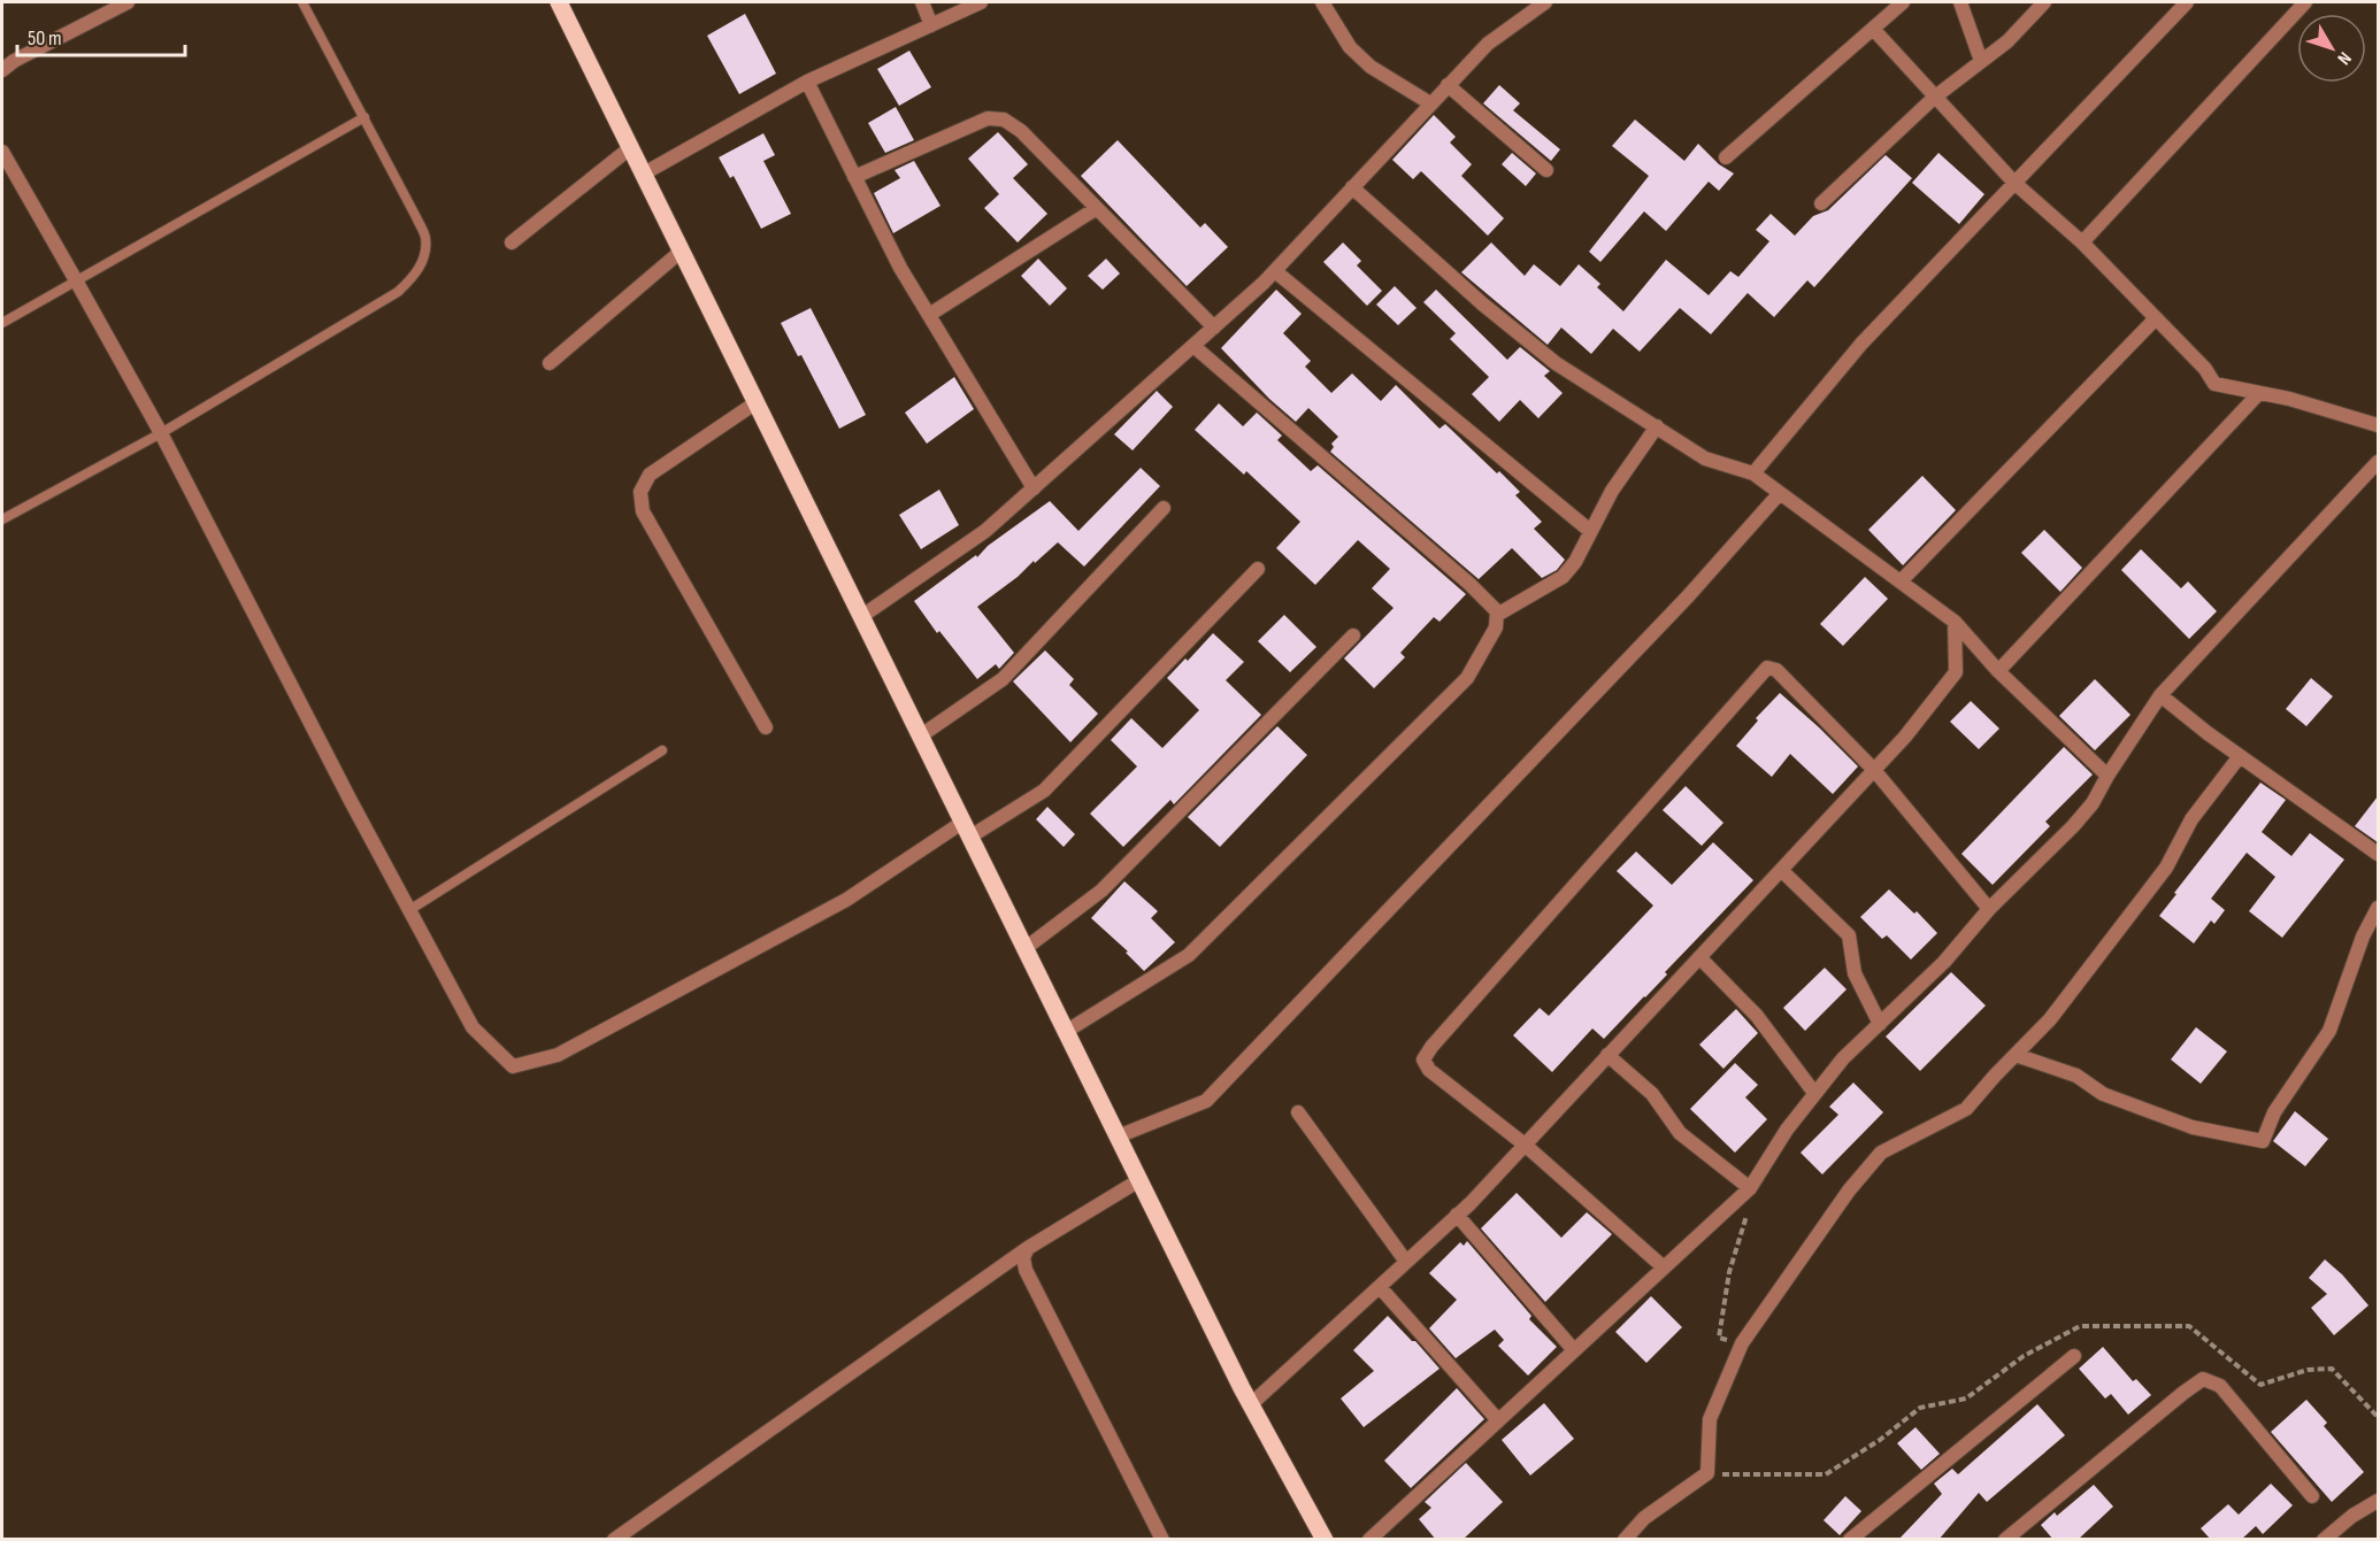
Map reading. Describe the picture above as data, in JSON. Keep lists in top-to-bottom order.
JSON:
{
  "scale_bar": "50 m",
  "north": "bottom right"
}
